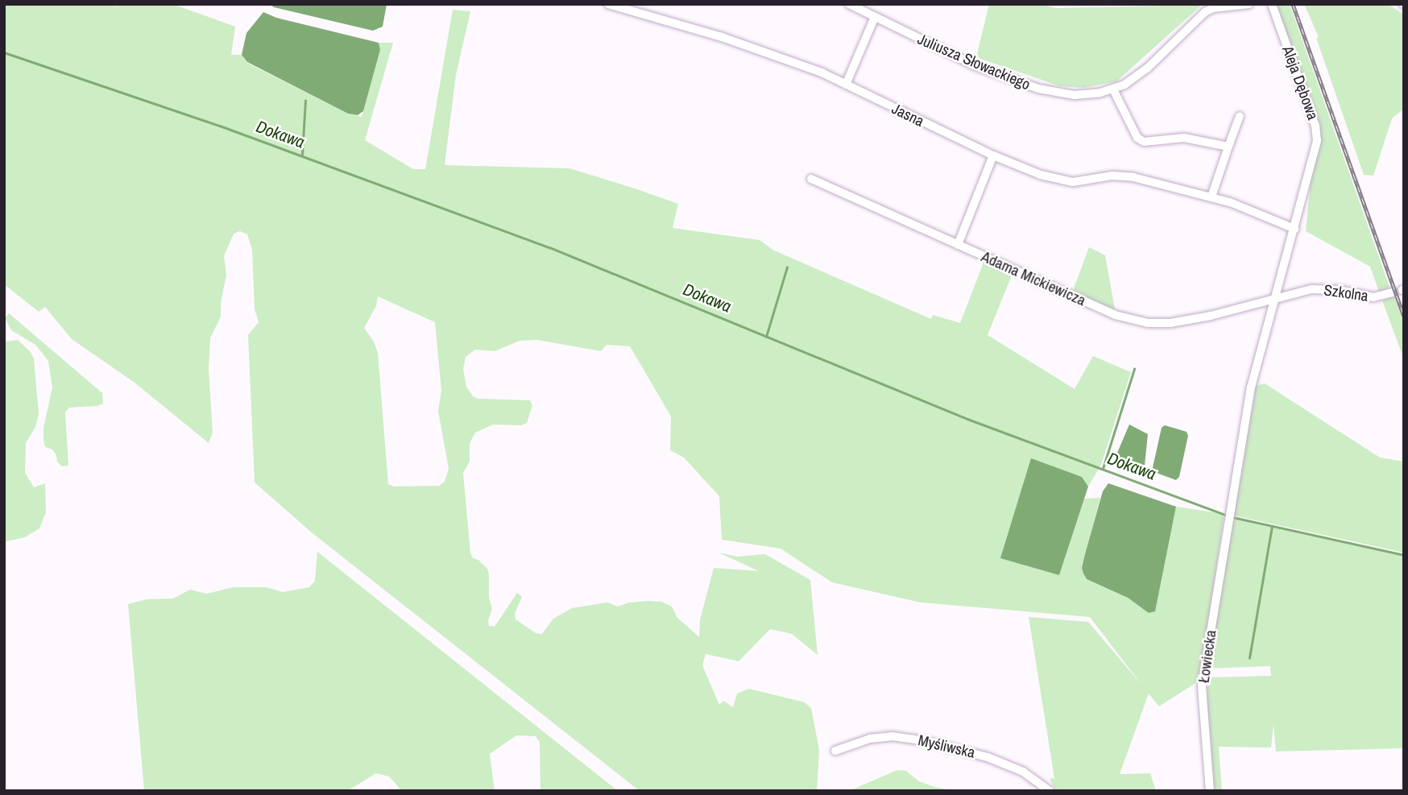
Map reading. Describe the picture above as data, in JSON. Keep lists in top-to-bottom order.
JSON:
{
  "streets": {
    "street": [
      "Juliusza Słowackiego",
      "Aleja Dębowa",
      "Jasna",
      "Adama Mickiewicza",
      "Szkolna",
      "Łowiecka",
      "Myśliwska"
    ]
  },
  "crossings": [
    ["Aleja Dębowa", "Jasna"],
    ["Aleja Dębowa", "Szkolna"],
    ["Aleja Dębowa", "Łowiecka"],
    ["Adama Mickiewicza", "Szkolna"],
    ["Szkolna", "Łowiecka"]
  ],
  "water": ["Dokawa"]
}
